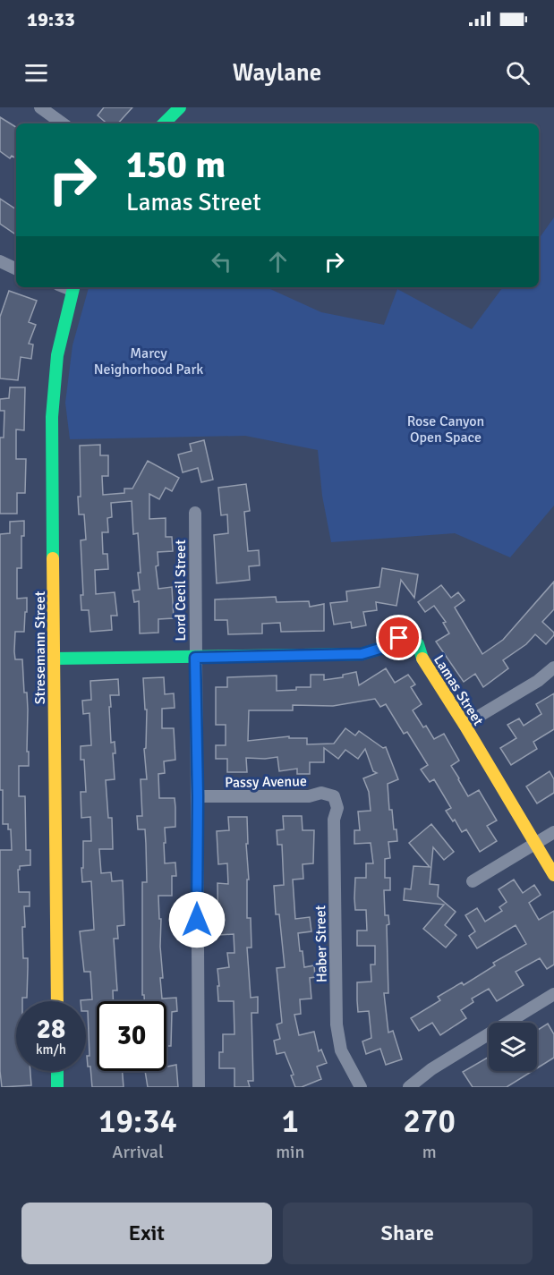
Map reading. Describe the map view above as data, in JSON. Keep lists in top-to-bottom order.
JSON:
{
  "streets": {
    "street": [
      "Lord Cecil Street",
      "Stresemann Street",
      "Lamas Street",
      "Passy Avenue",
      "Haber Street"
    ]
  },
  "crossings": [
    ["Lord Cecil Street", "Lamas Street"],
    ["Lord Cecil Street", "Passy Avenue"],
    ["Stresemann Street", "Lamas Street"],
    ["Passy Avenue", "Haber Street"]
  ],
  "parks": ["Marcy Neighorhood Park", "Rose Canyon Open Space"],
  "page": {
    "status": "19:33",
    "header": "Waylane",
    "turn": ["150 m", "Lamas Street"],
    "speed": "28 km/h",
    "limit": "30",
    "eta": [
      "19:34",
      "Arrival",
      "1",
      "min",
      "270",
      "m"
    ],
    "buttons": ["Exit", "Share"]
  }
}
